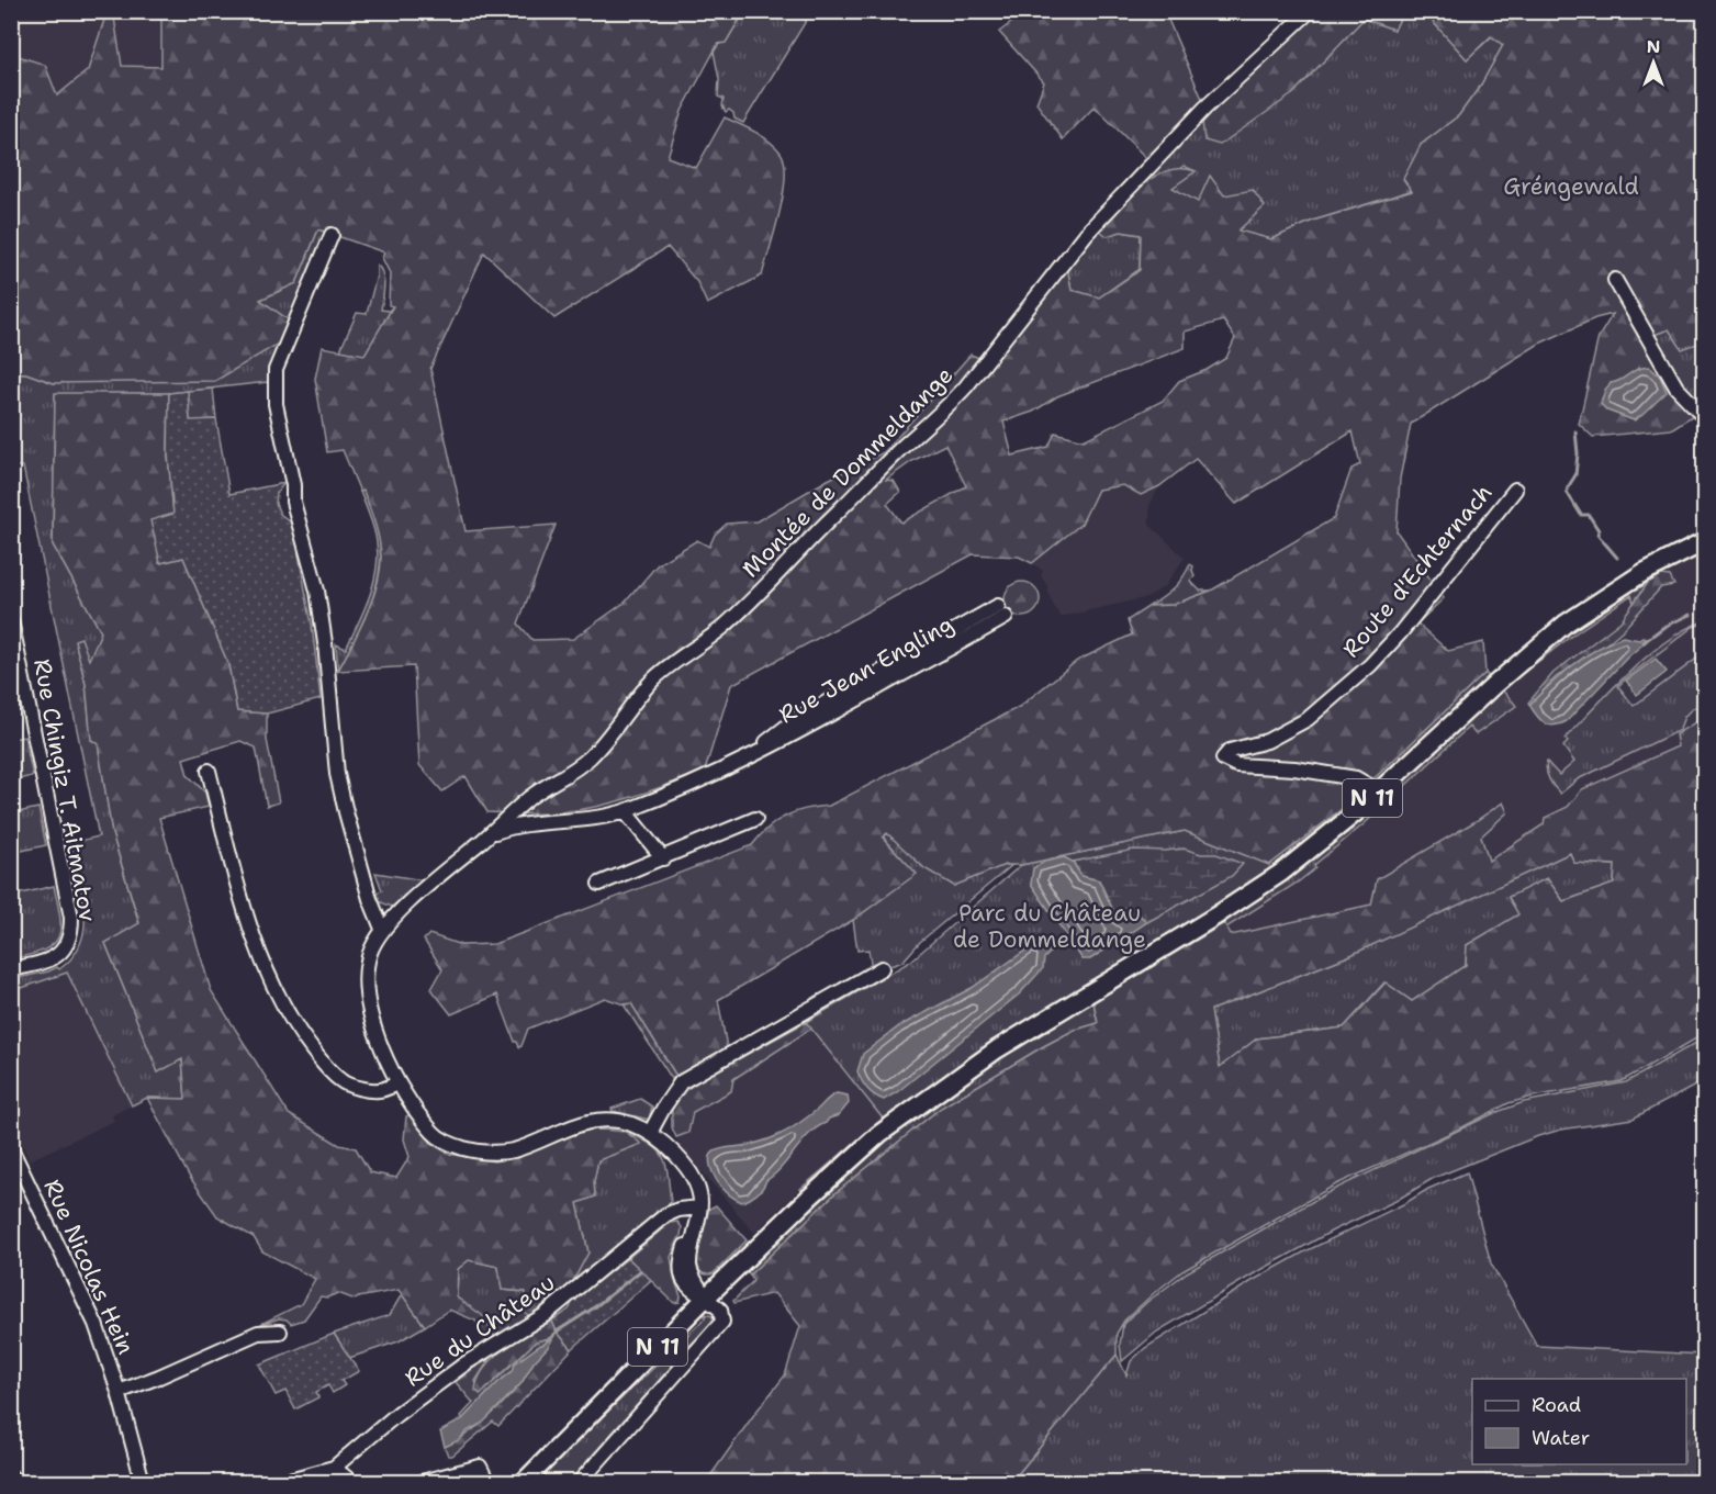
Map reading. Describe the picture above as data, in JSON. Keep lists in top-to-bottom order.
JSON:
{
  "streets": {
    "main road": ["N 11"],
    "street": [
      "Montée de Dommeldange",
      "Route d'Echternach",
      "Rue Jean Engling",
      "Rue Chingiz T. Aitmatov",
      "Rue Nicolas Hein",
      "Rue du Château"
    ]
  },
  "crossings": [
    ["Montée de Dommeldange", "Rue Jean Engling"],
    ["Route d'Echternach", "N 11"]
  ],
  "parks": ["Gréngewald", "Parc du Château de Dommeldange"],
  "legend": ["Road", "Water"],
  "north": "top"
}
